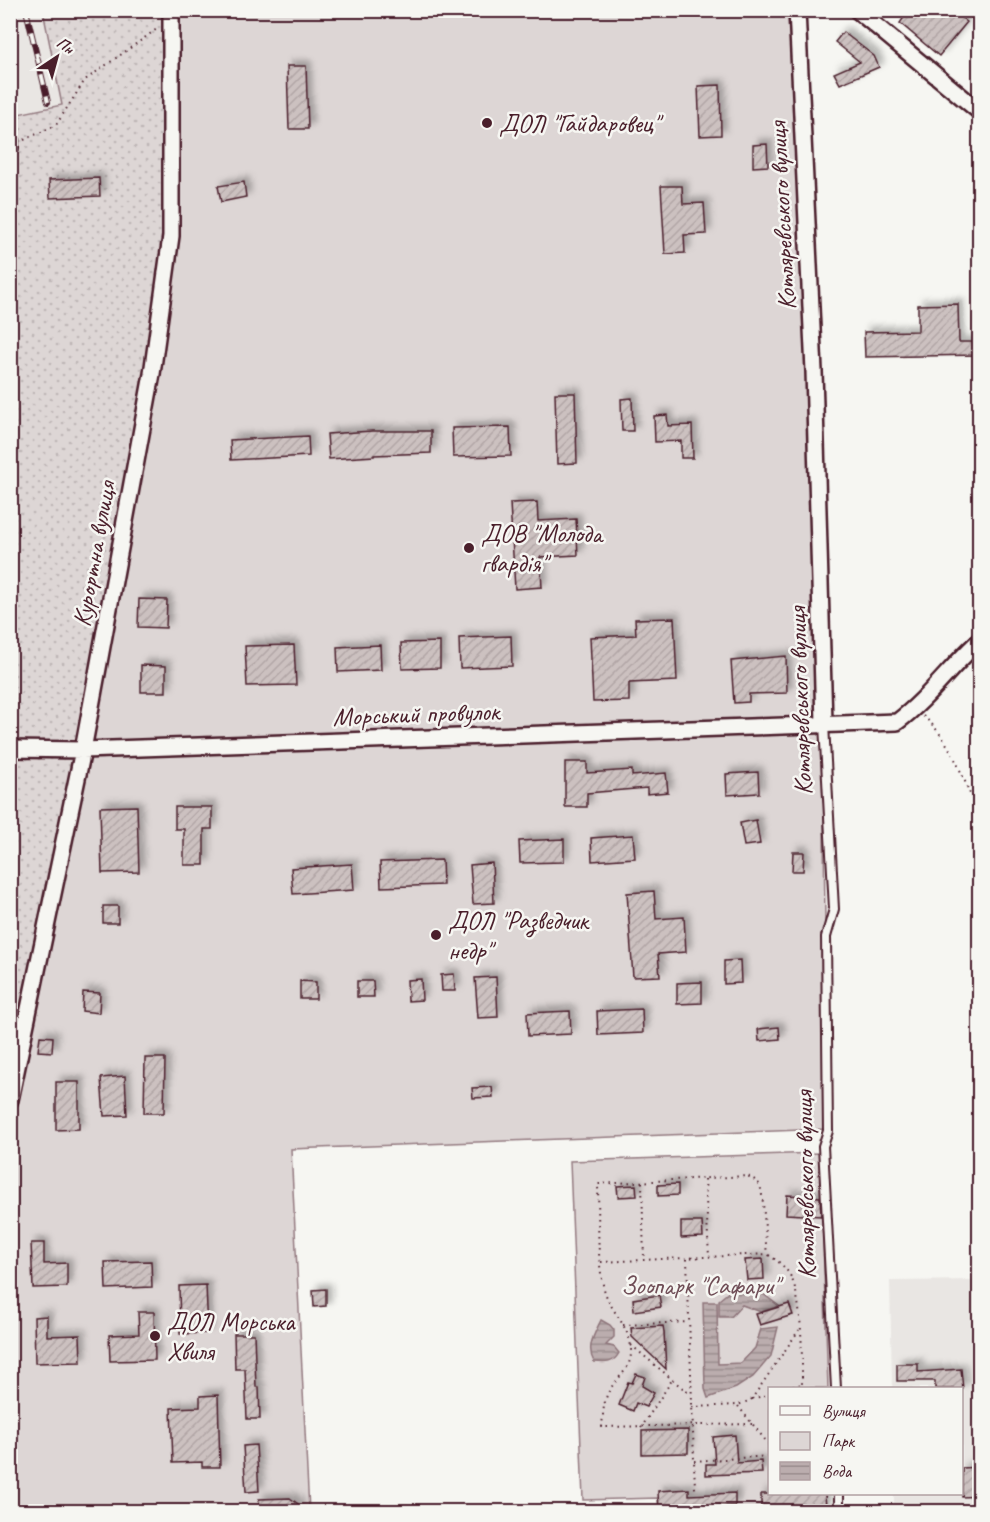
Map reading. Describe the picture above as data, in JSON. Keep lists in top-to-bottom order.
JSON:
{
  "streets": {
    "street": ["Котляревського вулиця", "Курортна вулиця", "Морський провулок"]
  },
  "crossings": [
    ["Котляревського вулиця", "Морський провулок"],
    ["Курортна вулиця", "Морський провулок"]
  ],
  "parks": ["Зоопарк \"Сафари\""],
  "places": [
    "ДОЛ \"Гайдаровец\"",
    "ДОВ \"Молода гвардія\"",
    "ДОЛ \"Разведчик недр\"",
    "ДОЛ Морська Хвиля"
  ],
  "legend": ["Вулиця", "Парк", "Вода"],
  "north": "top right"
}
